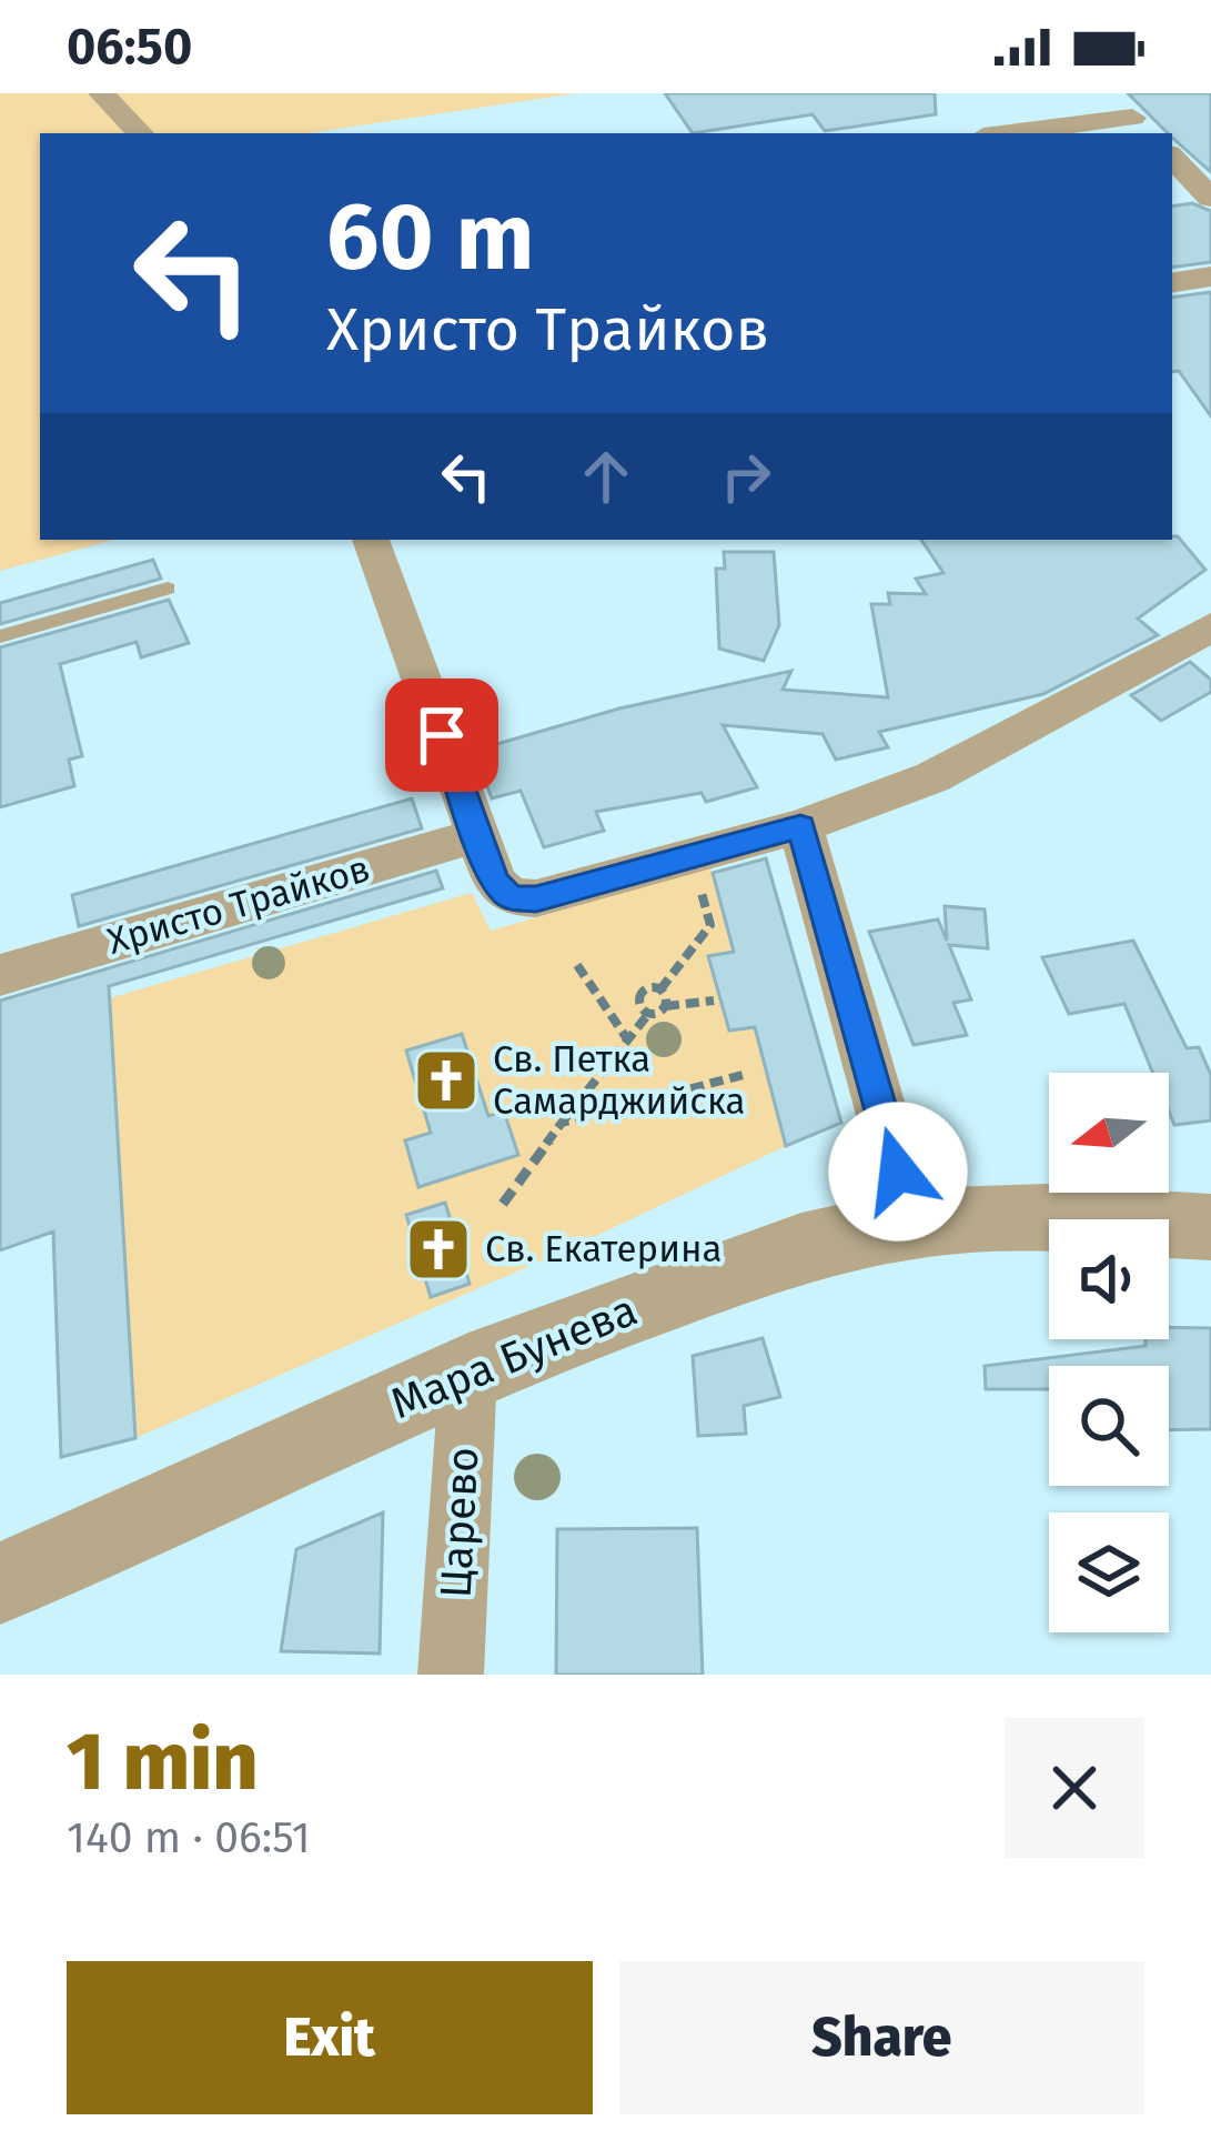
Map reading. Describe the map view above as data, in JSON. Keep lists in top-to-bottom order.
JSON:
{
  "streets": {
    "street": ["Христо Трайков", "Мара Бунева", "Царево"]
  },
  "crossings": [
    ["Мара Бунева", "Царево"]
  ],
  "places": {
    "church": ["Св. Петка Самарджийска", "Св. Екатерина"]
  },
  "north": "left",
  "page": {
    "status": "06:50",
    "turn": ["60 m", "Христо Трайков"],
    "heading": ["1 min", "140 m · 06:51"],
    "buttons": ["Exit", "Share"]
  }
}
